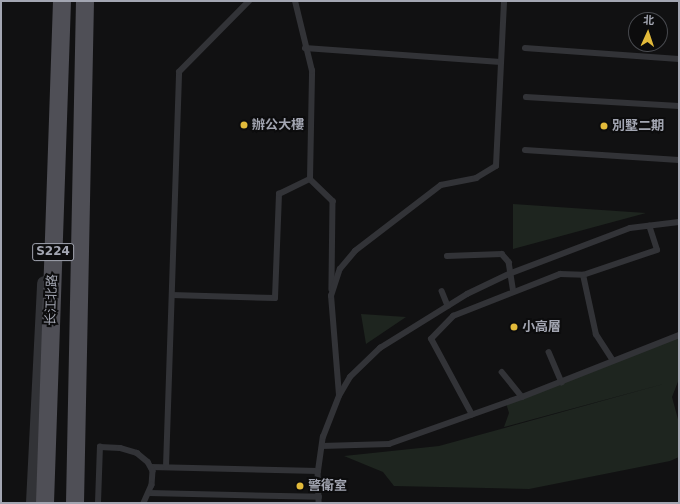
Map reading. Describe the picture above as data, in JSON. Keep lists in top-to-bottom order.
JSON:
{
  "streets": {
    "main road": ["S224", "长江北路"]
  },
  "places": [
    "辦公大樓",
    "別墅二期",
    "小高層",
    "警衛室"
  ],
  "north": "top"
}
